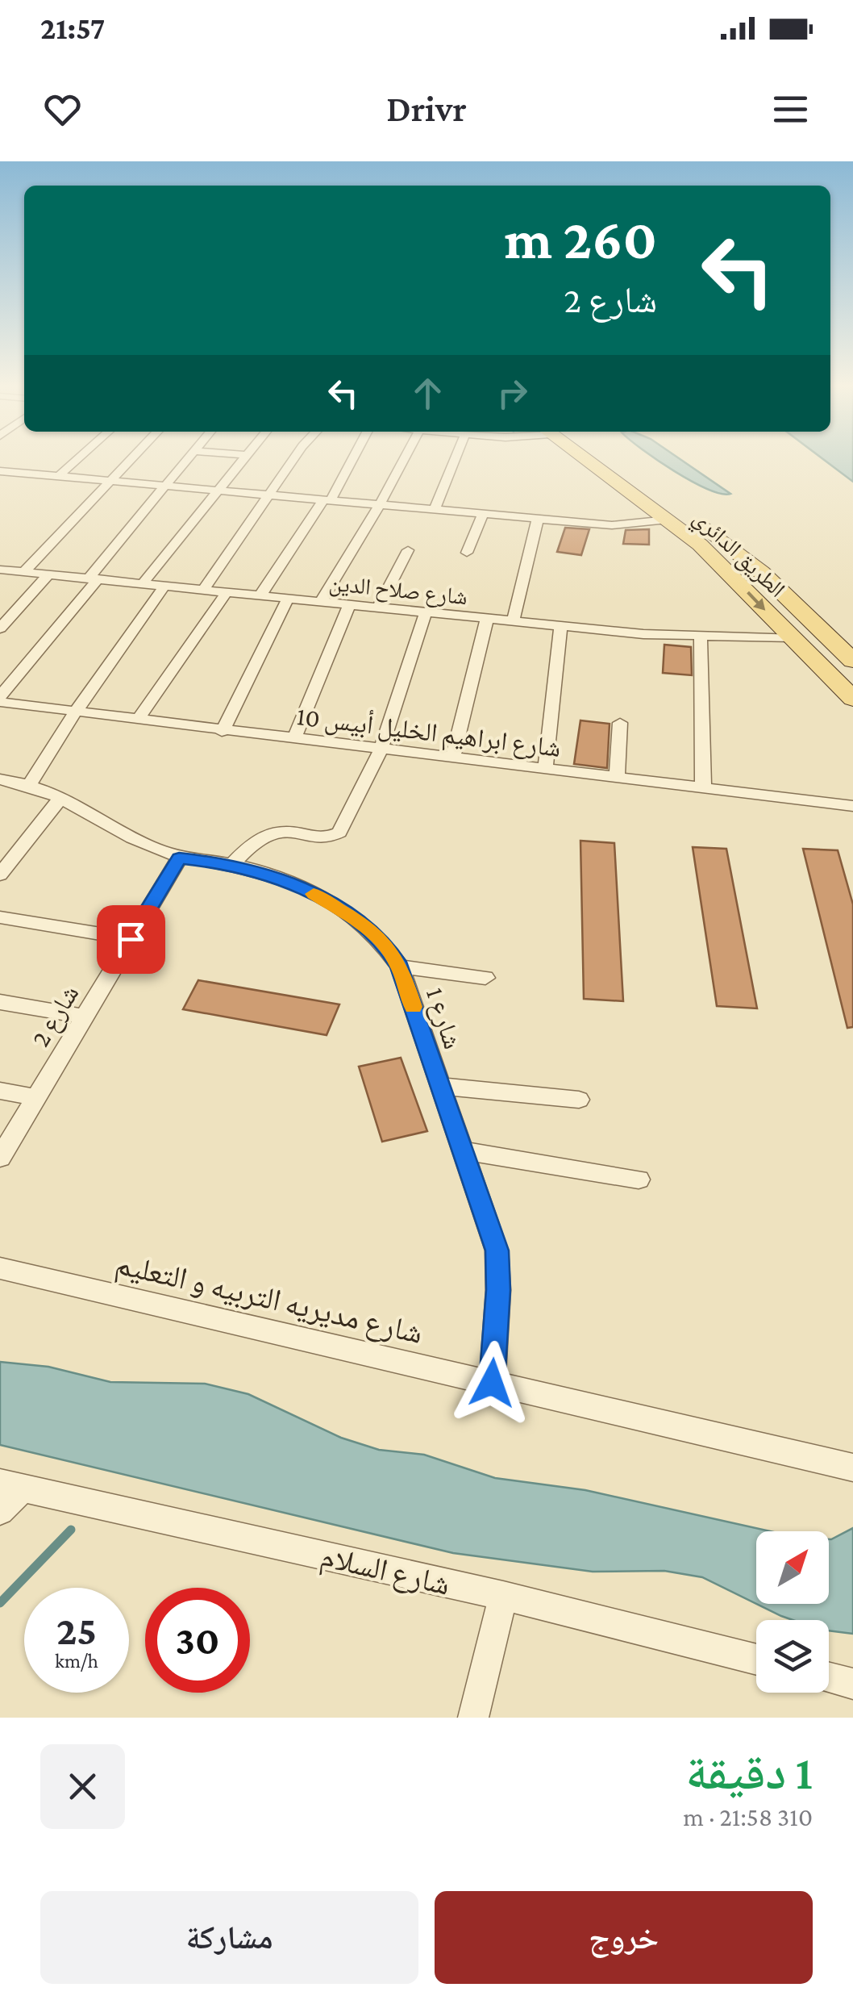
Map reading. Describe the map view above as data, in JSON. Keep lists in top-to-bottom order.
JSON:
{
  "streets": {
    "main road": ["الطريق الدائري"],
    "street": [
      "شارع صلاح الدين",
      "شارع ابراهيم الخليل أبيس 10",
      "شارع 2",
      "شارع 1",
      "شارع مديريه التربيه و التعليم",
      "شارع السلام"
    ]
  },
  "crossings": [
    ["الطريق الدائري", "شارع صلاح الدين"],
    ["شارع 2", "شارع 1"],
    ["شارع 1", "شارع مديريه التربيه و التعليم"]
  ],
  "north": "top right",
  "page": {
    "status": "21:57",
    "header": "Drivr",
    "turn": ["260 m", "شارع 2"],
    "speed": "25 km/h",
    "limit": "30",
    "heading": ["1 دقيقة", "310 m · 21:58"],
    "buttons": ["خروج", "مشاركة"]
  }
}
